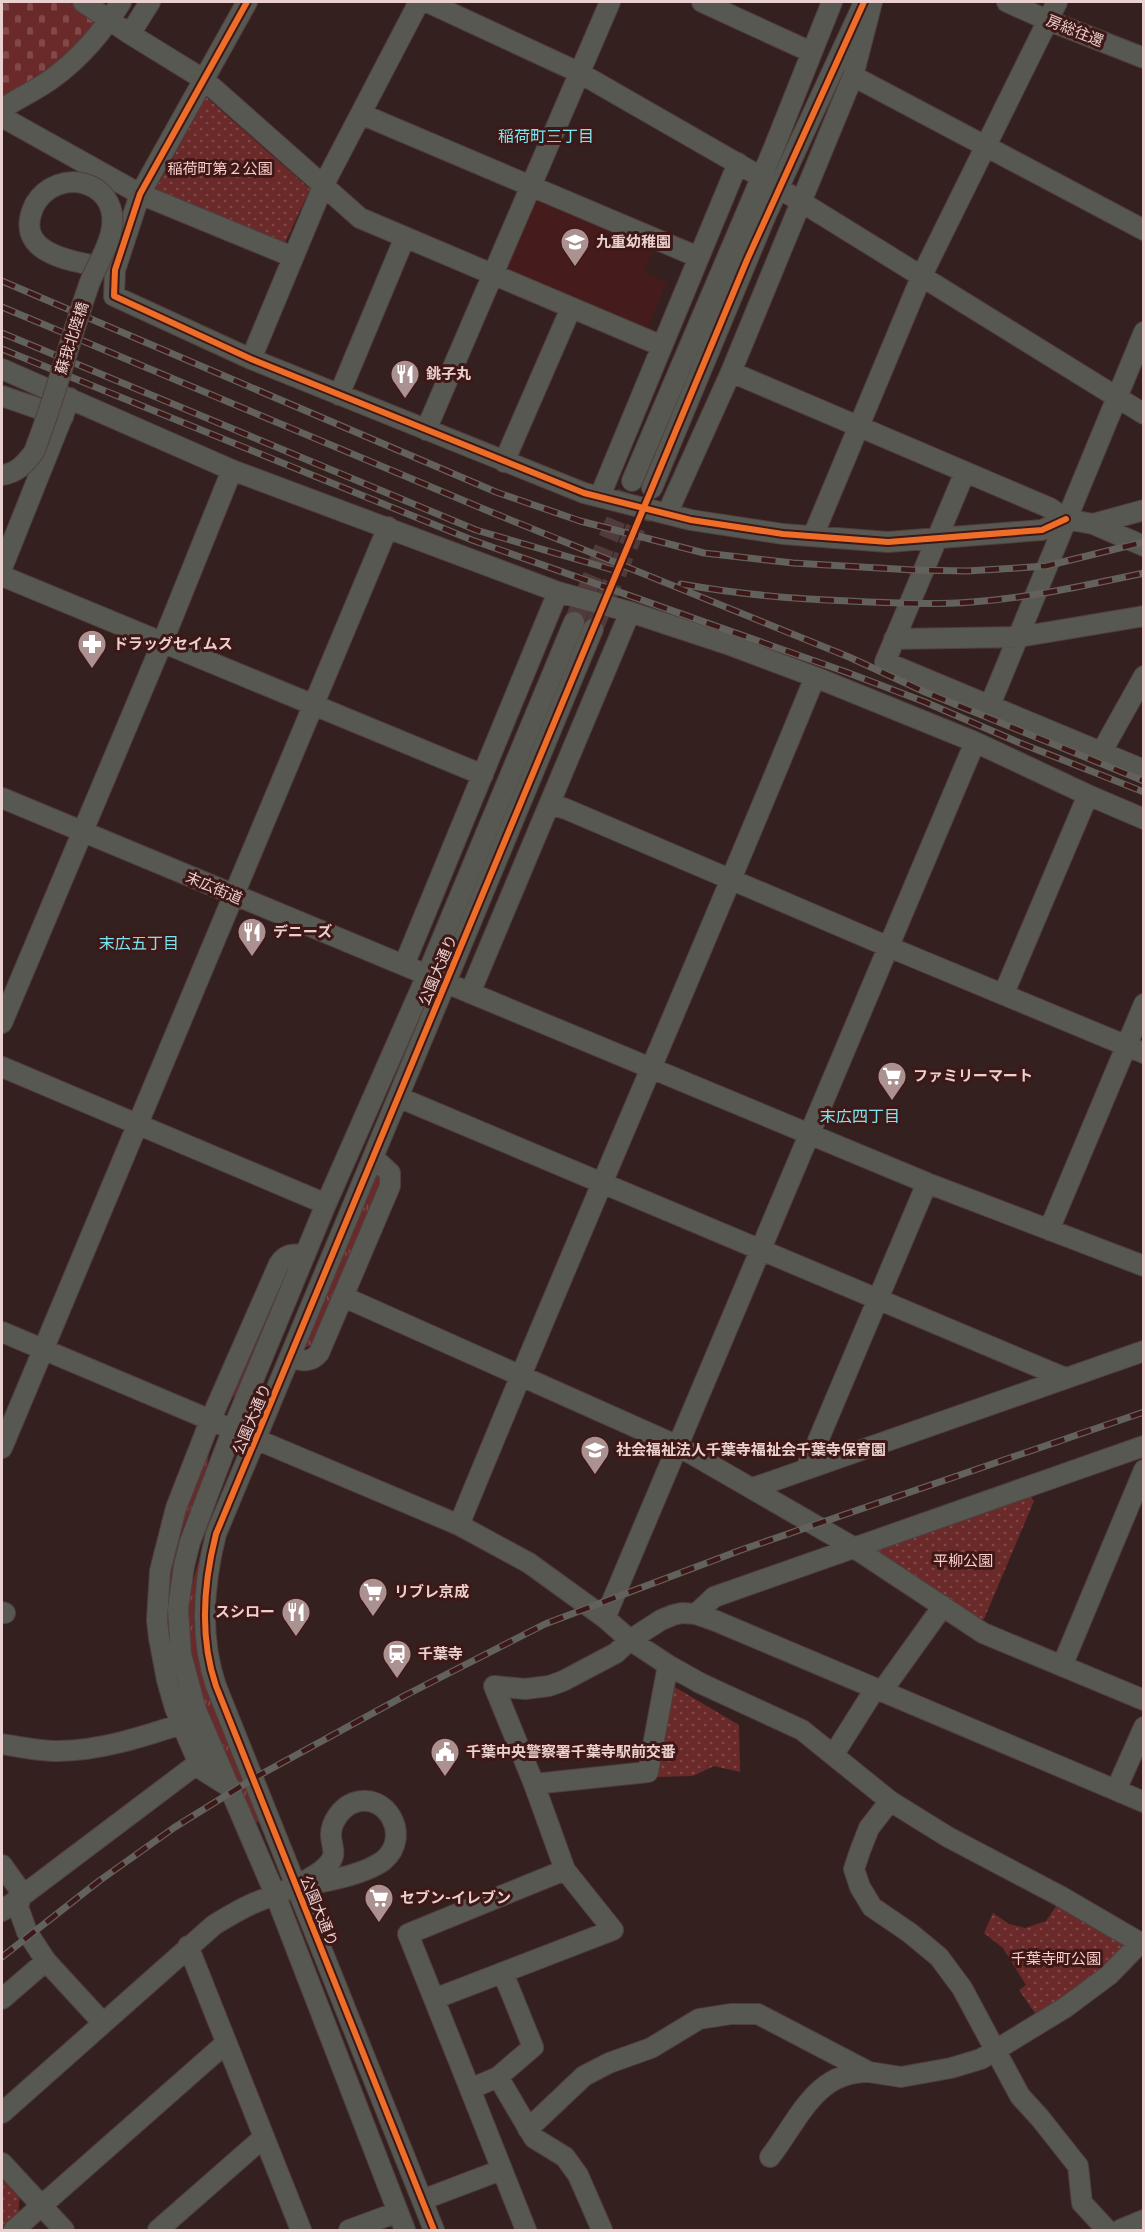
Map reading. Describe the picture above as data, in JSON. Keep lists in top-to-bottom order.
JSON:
{
  "streets": {
    "street": [
      "房総往還",
      "蘇我北陸橋",
      "末広街道",
      "公園大通り"
    ]
  },
  "crossings": [
    ["末広街道", "公園大通り"]
  ],
  "districts": ["稲荷町三丁目", "末広五丁目", "末広四丁目"],
  "parks": ["稲荷町第２公園", "平柳公園", "千葉寺町公園"],
  "places": {
    "school or university": ["九重幼稚園", "社会福祉法人千葉寺福祉会千葉寺保育園"],
    "restaurant": ["銚子丸", "デニーズ", "スシロー"],
    "pharmacy": ["ドラッグセイムス"],
    "supermarket": ["ファミリーマート", "リブレ京成", "セブン-イレブン"],
    "station": ["千葉寺"],
    "public building": ["千葉中央警察署千葉寺駅前交番"]
  }
}
